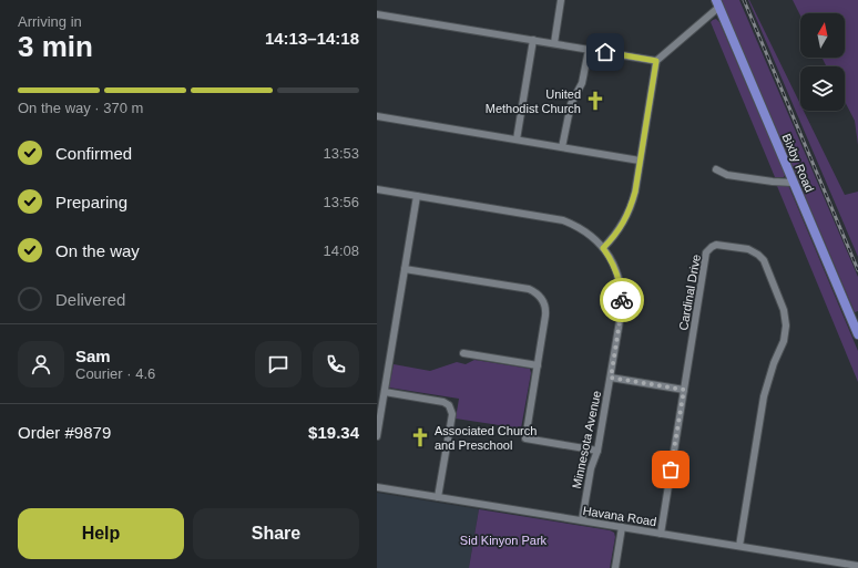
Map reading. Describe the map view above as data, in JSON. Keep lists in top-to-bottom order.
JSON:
{
  "streets": {
    "main road": ["Bixby Road"],
    "street": ["Cardinal Drive", "Minnesota Avenue", "Havana Road"]
  },
  "crossings": [
    ["Cardinal Drive", "Havana Road"],
    ["Minnesota Avenue", "Havana Road"]
  ],
  "parks": ["Sid Kinyon Park"],
  "places": {
    "church": ["United Methodist Church", "Associated Church and Preschool"]
  },
  "north": "top",
  "page": {
    "heading": ["3 min", "Arriving in", "14:13–14:18"],
    "panel": [
      "Sam",
      "Courier · 4.6",
      "Order #9879",
      "$19.34"
    ],
    "bar": "On the way · 370 m",
    "list": [
      ["Confirmed", "13:53"],
      ["Preparing", "13:56"],
      ["On the way", "14:08"],
      "Delivered"
    ],
    "buttons": ["Help", "Share"]
  }
}
